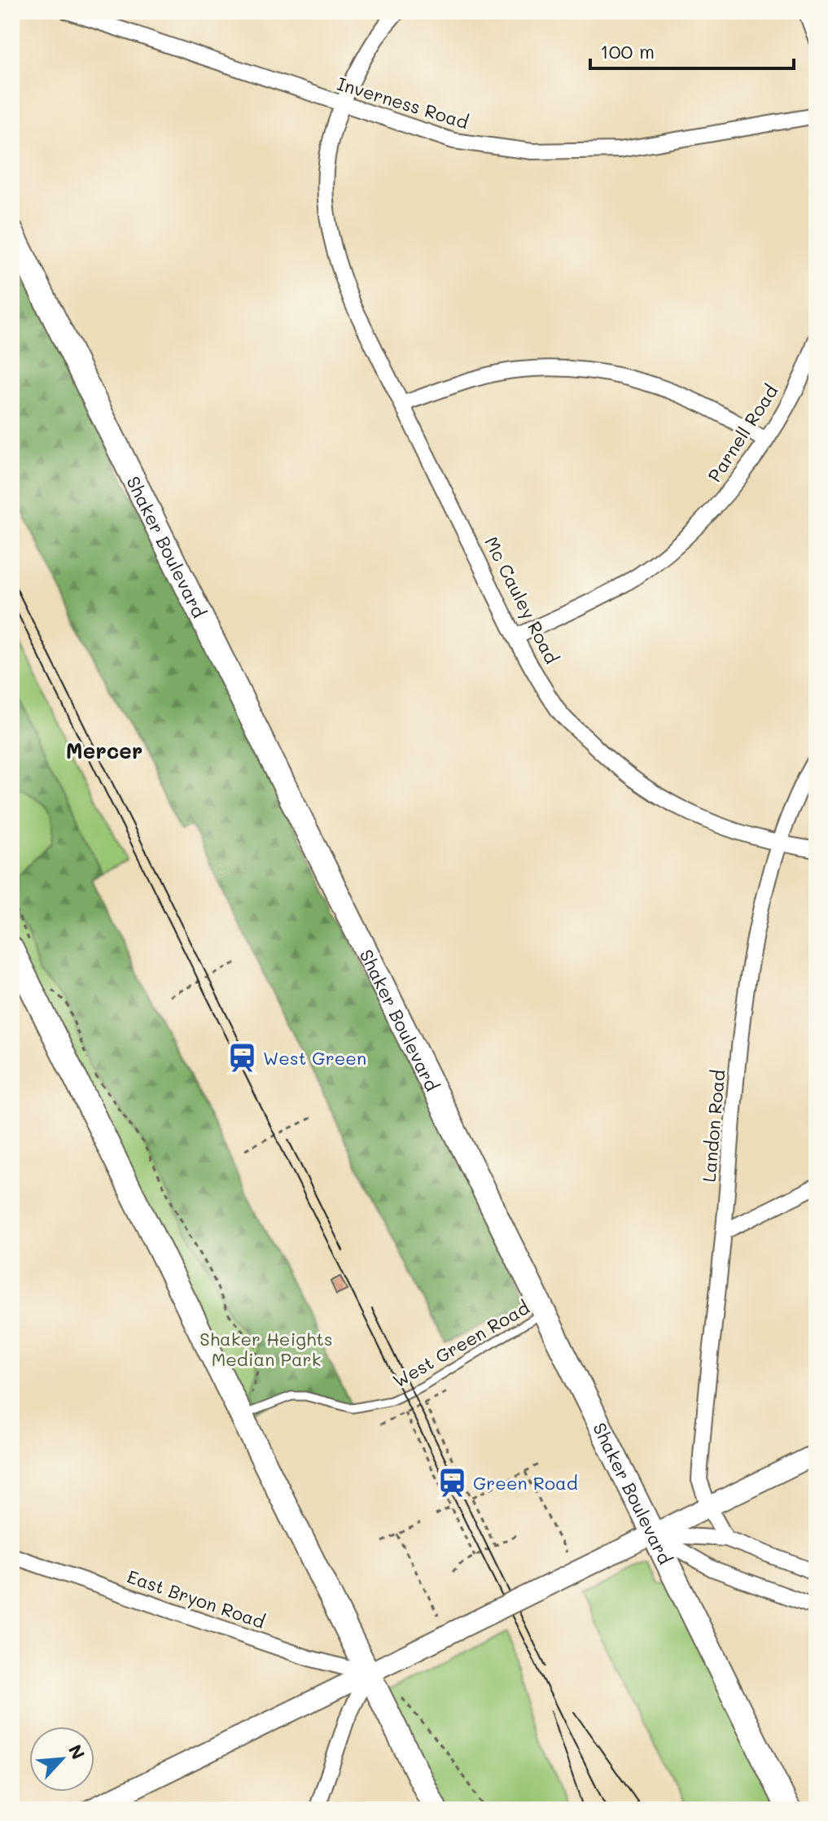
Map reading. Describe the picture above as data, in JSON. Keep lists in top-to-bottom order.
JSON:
{
  "streets": {
    "main road": ["Shaker Boulevard"],
    "street": [
      "Inverness Road",
      "Parnell Road",
      "Mc Cauley Road",
      "Landon Road",
      "East Bryon Road"
    ],
    "lane": ["West Green Road"]
  },
  "crossings": [
    ["Inverness Road", "Mc Cauley Road"],
    ["Parnell Road", "Mc Cauley Road"],
    ["Shaker Boulevard", "West Green Road"],
    ["Mc Cauley Road", "Landon Road"]
  ],
  "districts": ["Mercer"],
  "parks": ["Shaker Heights Median Park"],
  "places": {
    "station": ["West Green", "Green Road"]
  },
  "scale_bar": "100 m",
  "north": "top right"
}
